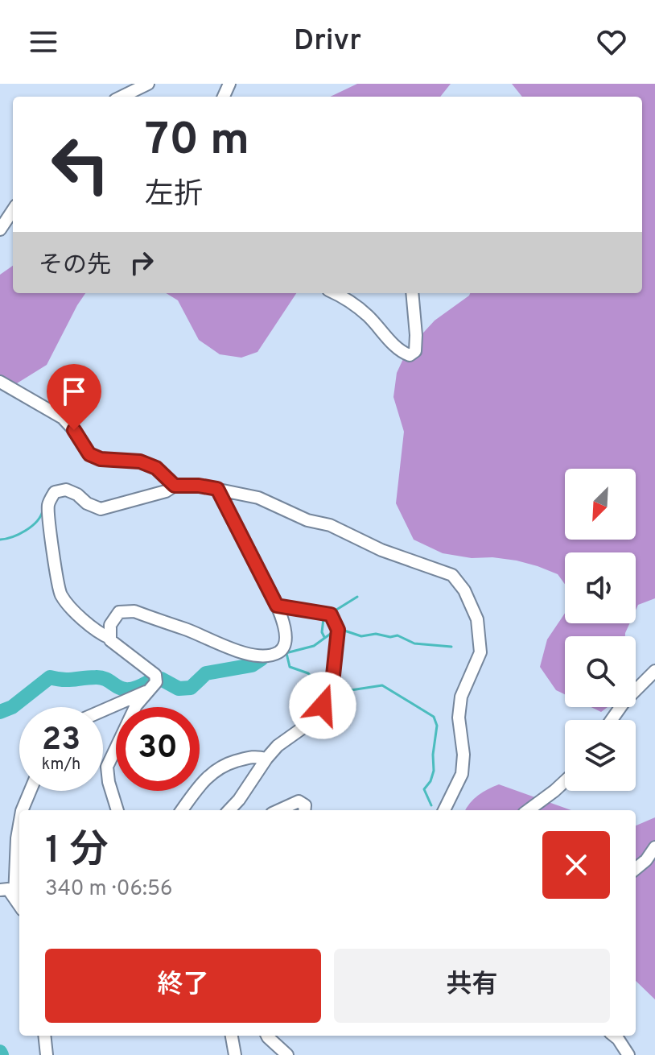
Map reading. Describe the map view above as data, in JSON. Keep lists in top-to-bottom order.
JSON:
{
  "north": "bottom left",
  "page": {
    "header": "Drivr",
    "turn": ["70 m", "左折"],
    "then": "その先",
    "speed": "23 km/h",
    "limit": "30",
    "heading": ["1 分", "340 m · 06:56"],
    "buttons": ["終了", "共有"]
  }
}
